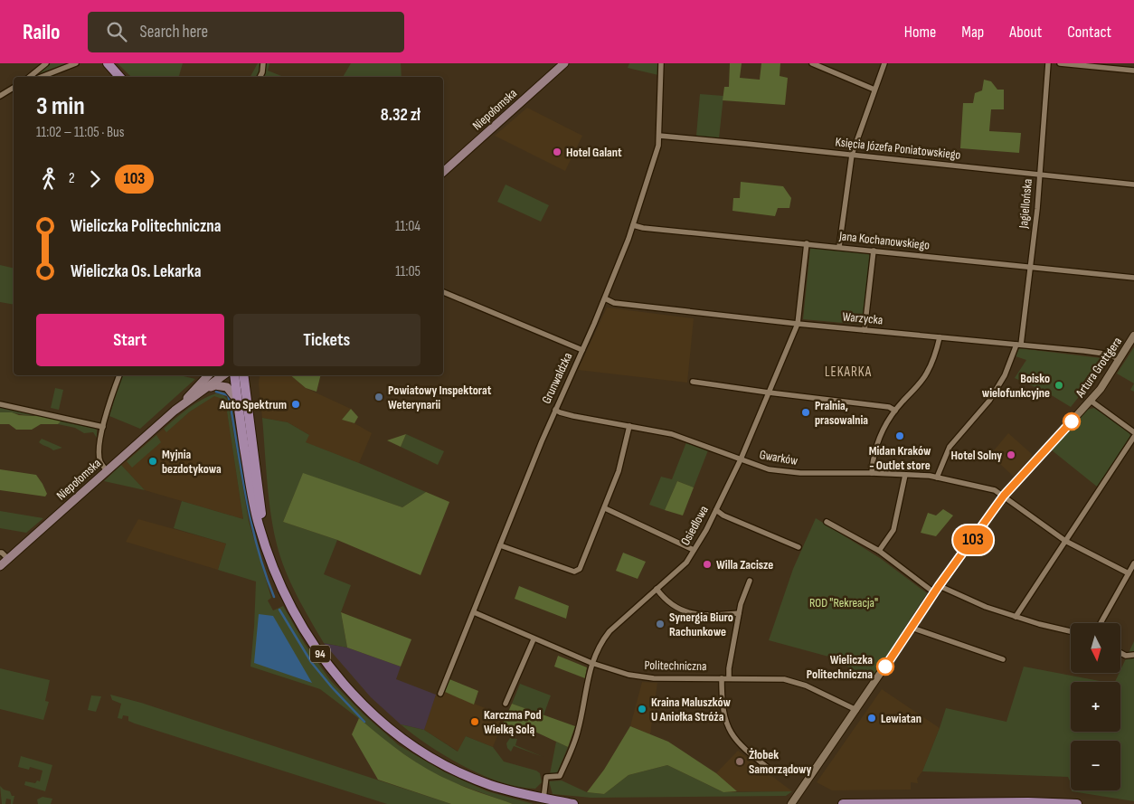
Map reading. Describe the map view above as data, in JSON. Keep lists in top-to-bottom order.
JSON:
{
  "streets": {
    "main road": ["Niepołomska", "94"],
    "street": [
      "Księcia Józefa Poniatowskiego",
      "Jagiellońska",
      "Jana Kochanowskiego",
      "Warzycka",
      "Artura Grottgera",
      "Grunwaldzka",
      "Gwarków",
      "Osiedlowa",
      "Politechniczna"
    ]
  },
  "crossings": [
    ["Księcia Józefa Poniatowskiego", "Jagiellońska"],
    ["Księcia Józefa Poniatowskiego", "Grunwaldzka"],
    ["Jagiellońska", "Jana Kochanowskiego"],
    ["Jagiellońska", "Warzycka"],
    ["Jagiellońska", "Gwarków"],
    ["Jana Kochanowskiego", "Grunwaldzka"],
    ["Jana Kochanowskiego", "Osiedlowa"],
    ["Warzycka", "Artura Grottgera"],
    ["Warzycka", "Grunwaldzka"],
    ["Warzycka", "Osiedlowa"],
    ["Artura Grottgera", "Gwarków"],
    ["Artura Grottgera", "Politechniczna"],
    ["Grunwaldzka", "Gwarków"],
    ["Grunwaldzka", "Politechniczna"],
    ["Gwarków", "Osiedlowa"],
    ["Osiedlowa", "94"],
    ["Osiedlowa", "Politechniczna"]
  ],
  "districts": ["LEKARKA"],
  "parks": ["ROD \"Rekreacja\""],
  "places": [
    "Hotel Galant",
    "Boisko wielofunkcyjne",
    "Powiatowy Inspektorat Weterynarii",
    "Auto Spektrum",
    "Pralnia, prasowalnia",
    "Midan Kraków - Outlet store",
    "Hotel Solny",
    "Myjnia bezdotykowa",
    "Willa Zacisze",
    "Synergia Biuro Rachunkowe",
    "Wieliczka Politechniczna",
    "Kraina Maluszków U Aniołka Stróża",
    "Lewiatan",
    "Karczma Pod Wielką Solą",
    "Żłobek Samorządowy"
  ],
  "lines": ["bus line 103"],
  "north": "bottom",
  "page": {
    "header": "Railo",
    "search": "Search here",
    "nav": [
      "Home",
      "Map",
      "About",
      "Contact"
    ],
    "on_map": "103",
    "heading": ["3 min", "11:02 – 11:05 · Bus", "8.32 zł"],
    "legs": ["2", "103"],
    "list": [
      {
        "name": "Wieliczka Politechniczna",
        "value": "11:04"
      },
      {
        "name": "Wieliczka Os. Lekarka",
        "value": "11:05"
      }
    ],
    "buttons": ["Start", "Tickets"],
    "map_buttons": ["+", "−"]
  }
}
